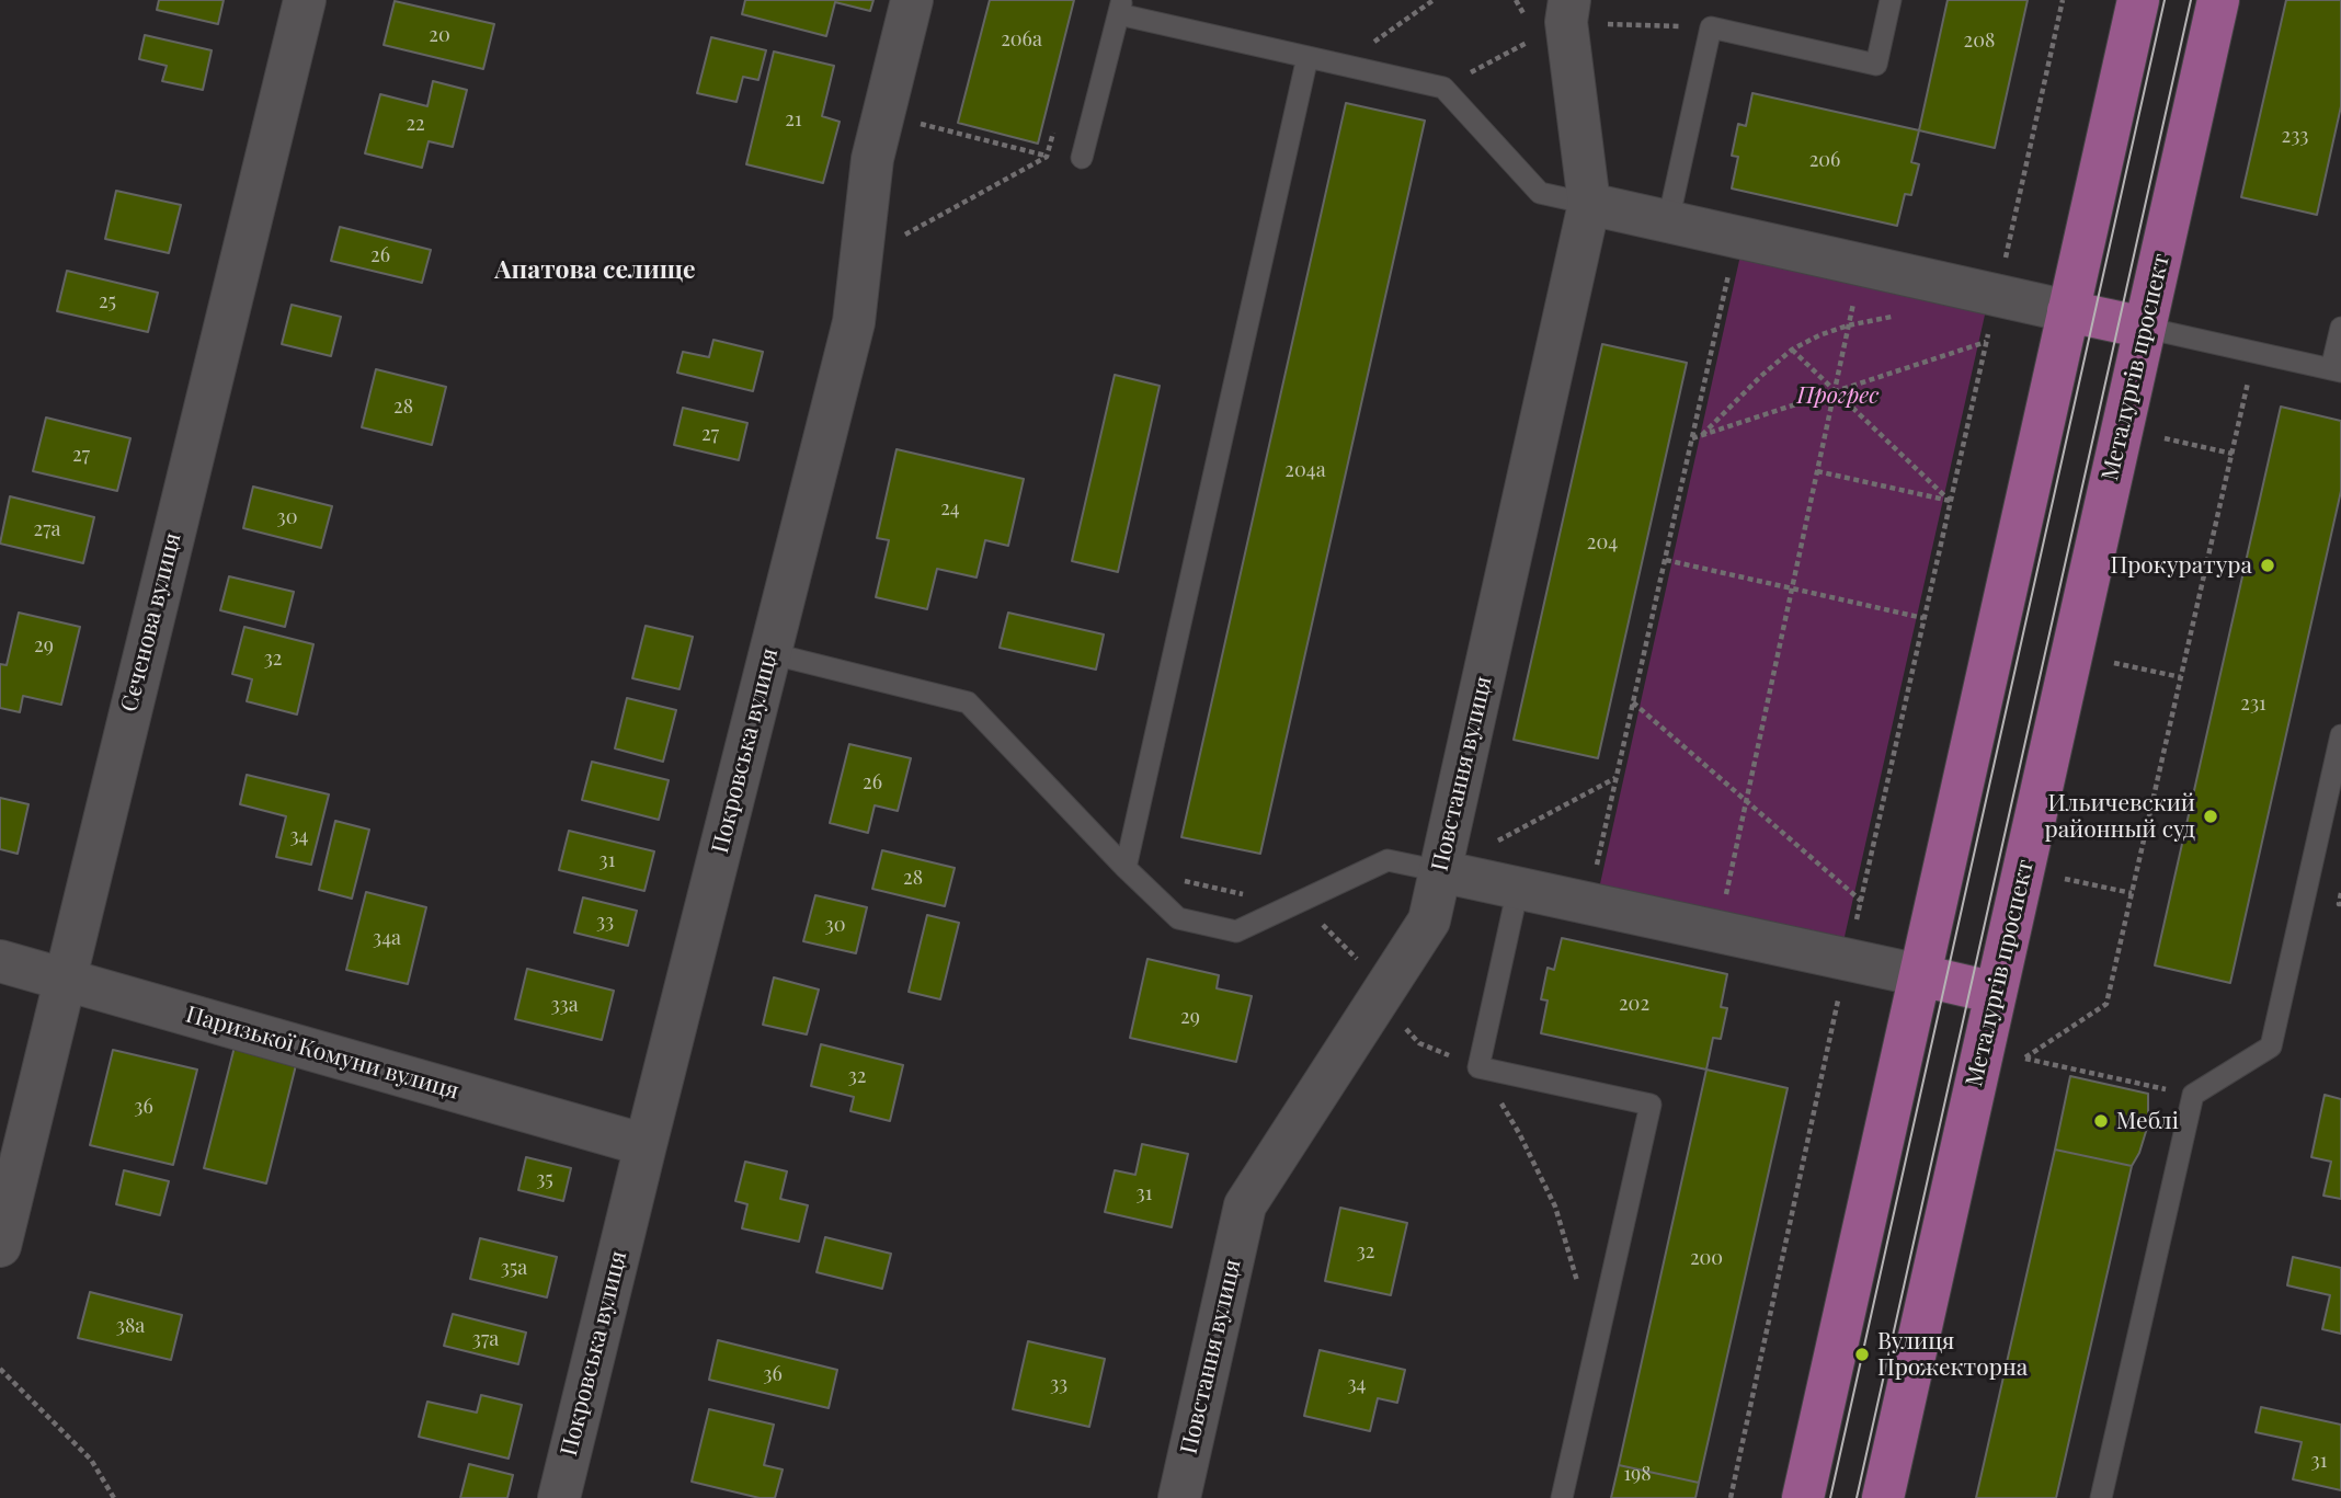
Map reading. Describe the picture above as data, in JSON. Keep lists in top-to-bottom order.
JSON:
{
  "streets": {
    "main road": ["Металургів проспект"],
    "street": [
      "Сєченова вулиця",
      "Покровська вулиця",
      "Повстання вулиця",
      "Паризької Комуни вулиця"
    ]
  },
  "crossings": [
    ["Сєченова вулиця", "Паризької Комуни вулиця"],
    ["Покровська вулиця", "Паризької Комуни вулиця"]
  ],
  "districts": ["Апатова селище"],
  "parks": ["Прогрес"],
  "places": [
    "Прокуратура",
    "Ильичевский районный суд",
    "Меблі",
    "Вулиця Прожекторна"
  ],
  "house_numbers": [
    "20",
    "206а",
    "208",
    "21",
    "22",
    "233",
    "206",
    "26",
    "25",
    "28",
    "27",
    "27",
    "204а",
    "24",
    "30",
    "27а",
    "204",
    "29",
    "32",
    "231",
    "26",
    "34",
    "31",
    "28",
    "33",
    "30",
    "34а",
    "202",
    "33а",
    "29",
    "32",
    "36",
    "35",
    "31",
    "32",
    "200",
    "35а",
    "38а",
    "37а",
    "36",
    "33",
    "34",
    "31",
    "198"
  ]
}
